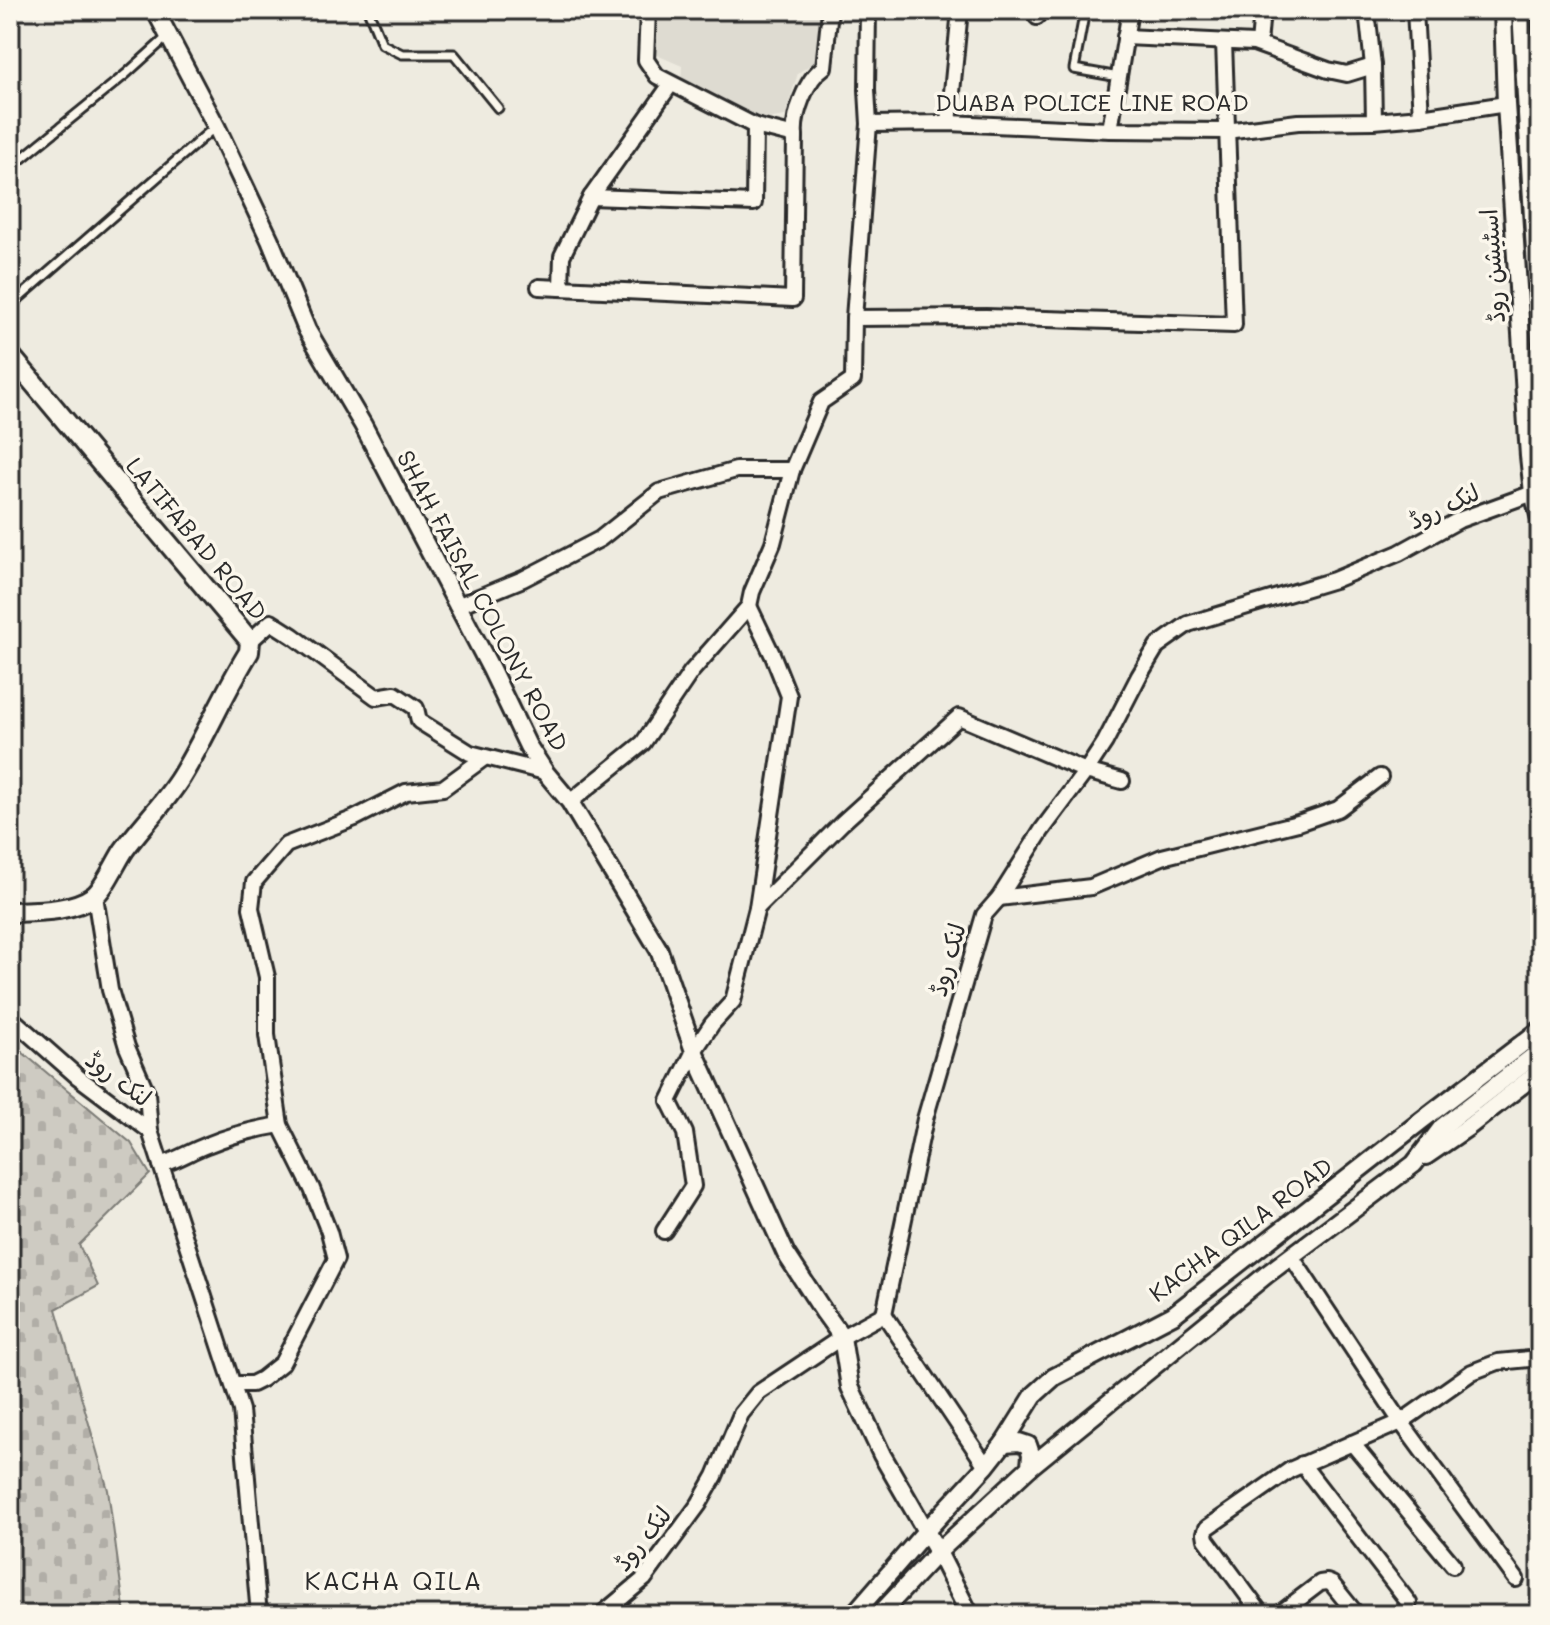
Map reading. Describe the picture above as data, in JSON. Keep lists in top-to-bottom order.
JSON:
{
  "streets": {
    "main road": ["LATIFABAD ROAD"],
    "street": [
      "DUABA POLICE LINE ROAD",
      "اسٹیشن روڈ",
      "لنک روڈ",
      "SHAH FAISAL COLONY ROAD",
      "KACHA QILA ROAD"
    ]
  },
  "crossings": [
    ["DUABA POLICE LINE ROAD", "اسٹیشن روڈ"],
    ["اسٹیشن روڈ", "لنک روڈ"],
    ["لنک روڈ", "SHAH FAISAL COLONY ROAD"],
    ["SHAH FAISAL COLONY ROAD", "KACHA QILA ROAD"]
  ],
  "districts": ["KACHA QILA"]
}
